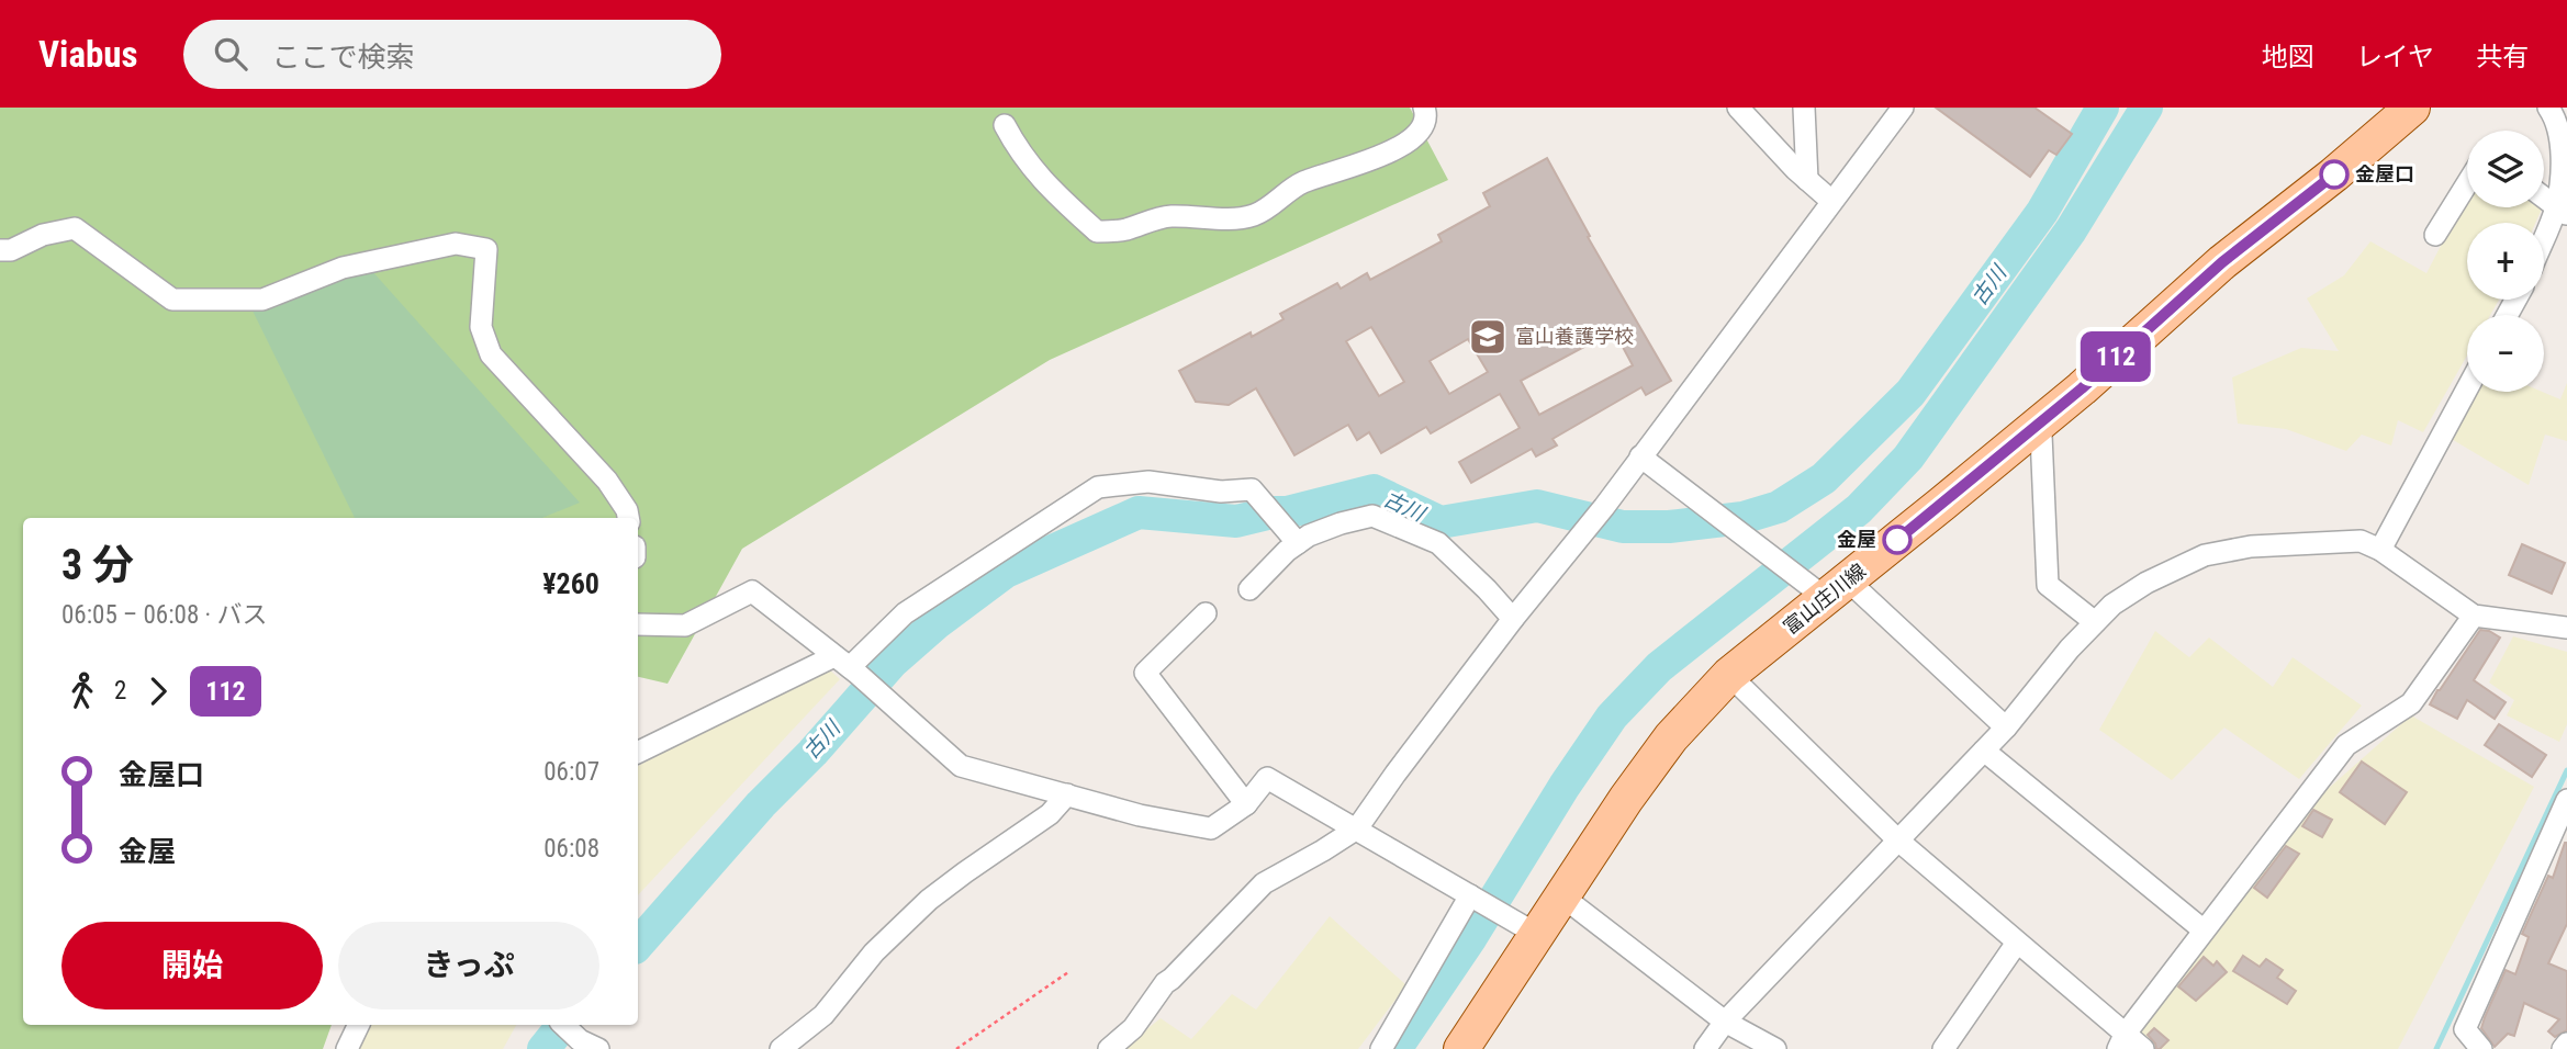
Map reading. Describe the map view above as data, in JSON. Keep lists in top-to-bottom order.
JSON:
{
  "streets": {
    "main road": ["富山庄川線"]
  },
  "water": ["古川"],
  "places": {
    "other": ["金屋口", "金屋"],
    "school or university": ["富山養護学校"]
  },
  "lines": ["bus line 112"],
  "page": {
    "header": "Viabus",
    "search": "ここで検索",
    "nav": ["地図", "レイヤ", "共有"],
    "on_map": "112",
    "map_buttons": ["+", "−"],
    "heading": ["3 分", "06:05 – 06:08 · バス", "¥260"],
    "legs": ["2", "112"],
    "list": [
      {
        "name": "金屋口",
        "value": "06:07"
      },
      {
        "name": "金屋",
        "value": "06:08"
      }
    ],
    "buttons": ["開始", "きっぷ"]
  }
}
